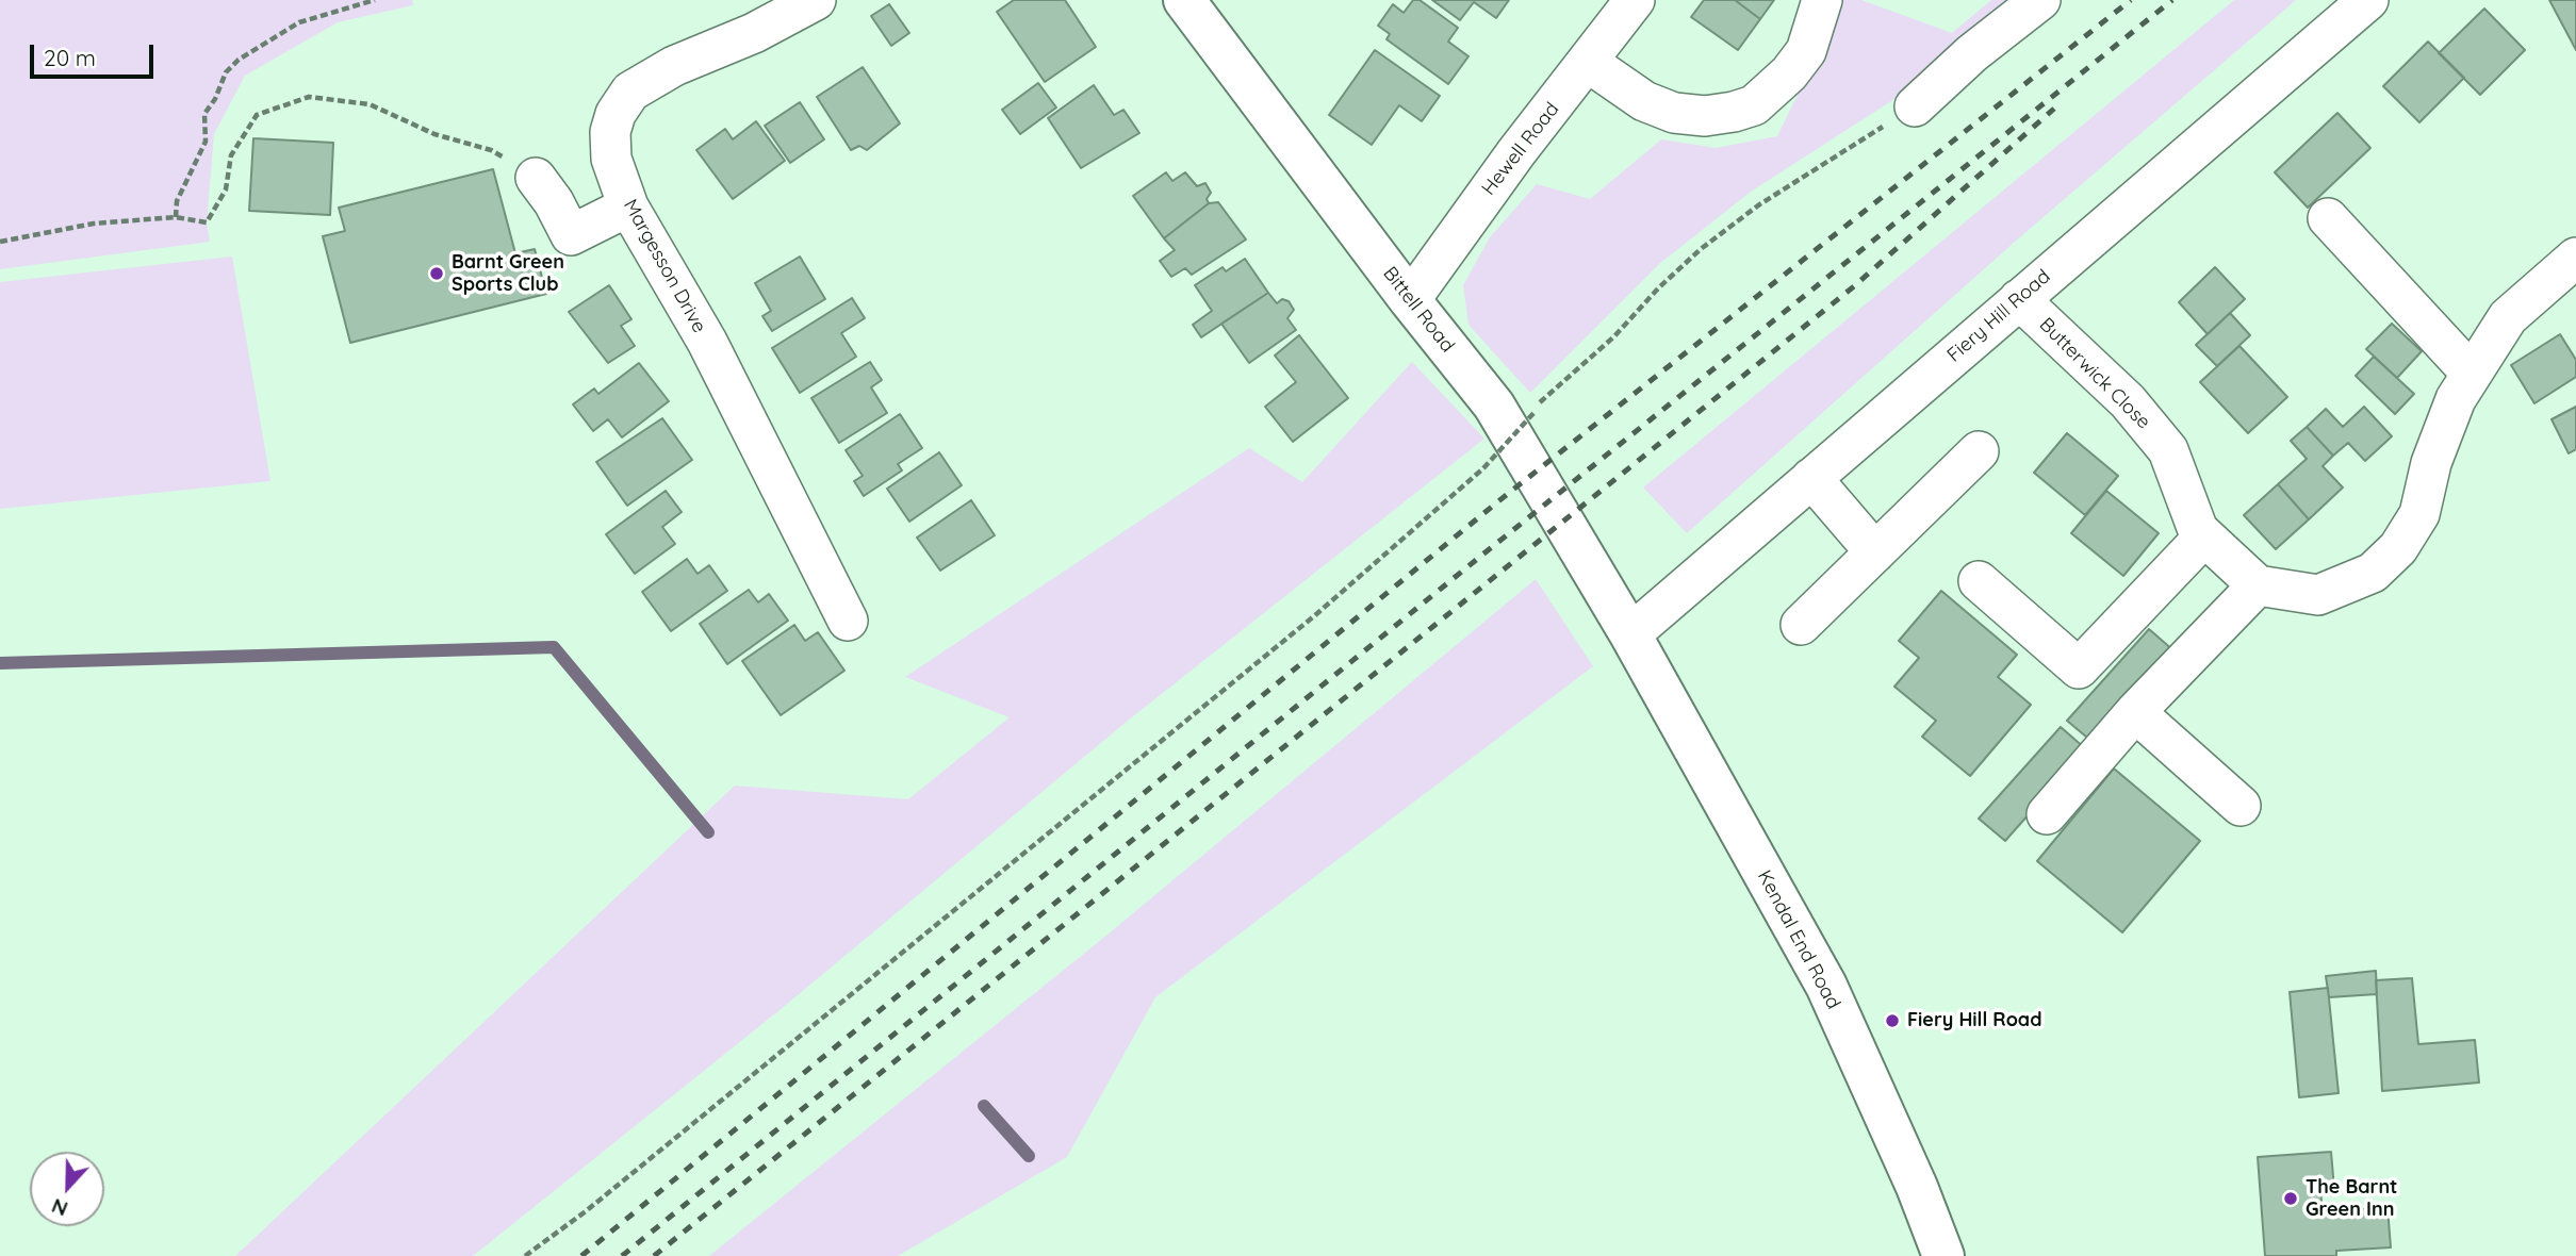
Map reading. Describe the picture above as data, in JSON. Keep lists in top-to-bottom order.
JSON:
{
  "streets": {
    "main road": ["Bittell Road", "Kendal End Road"],
    "street": [
      "Hewell Road",
      "Margesson Drive",
      "Fiery Hill Road",
      "Butterwick Close"
    ]
  },
  "crossings": [
    ["Hewell Road", "Bittell Road"],
    ["Bittell Road", "Fiery Hill Road"],
    ["Bittell Road", "Kendal End Road"],
    ["Fiery Hill Road", "Butterwick Close"],
    ["Fiery Hill Road", "Kendal End Road"]
  ],
  "places": ["Barnt Green Sports Club", "Fiery Hill Road", "The Barnt Green Inn"],
  "scale_bar": "20 m",
  "north": "bottom"
}
